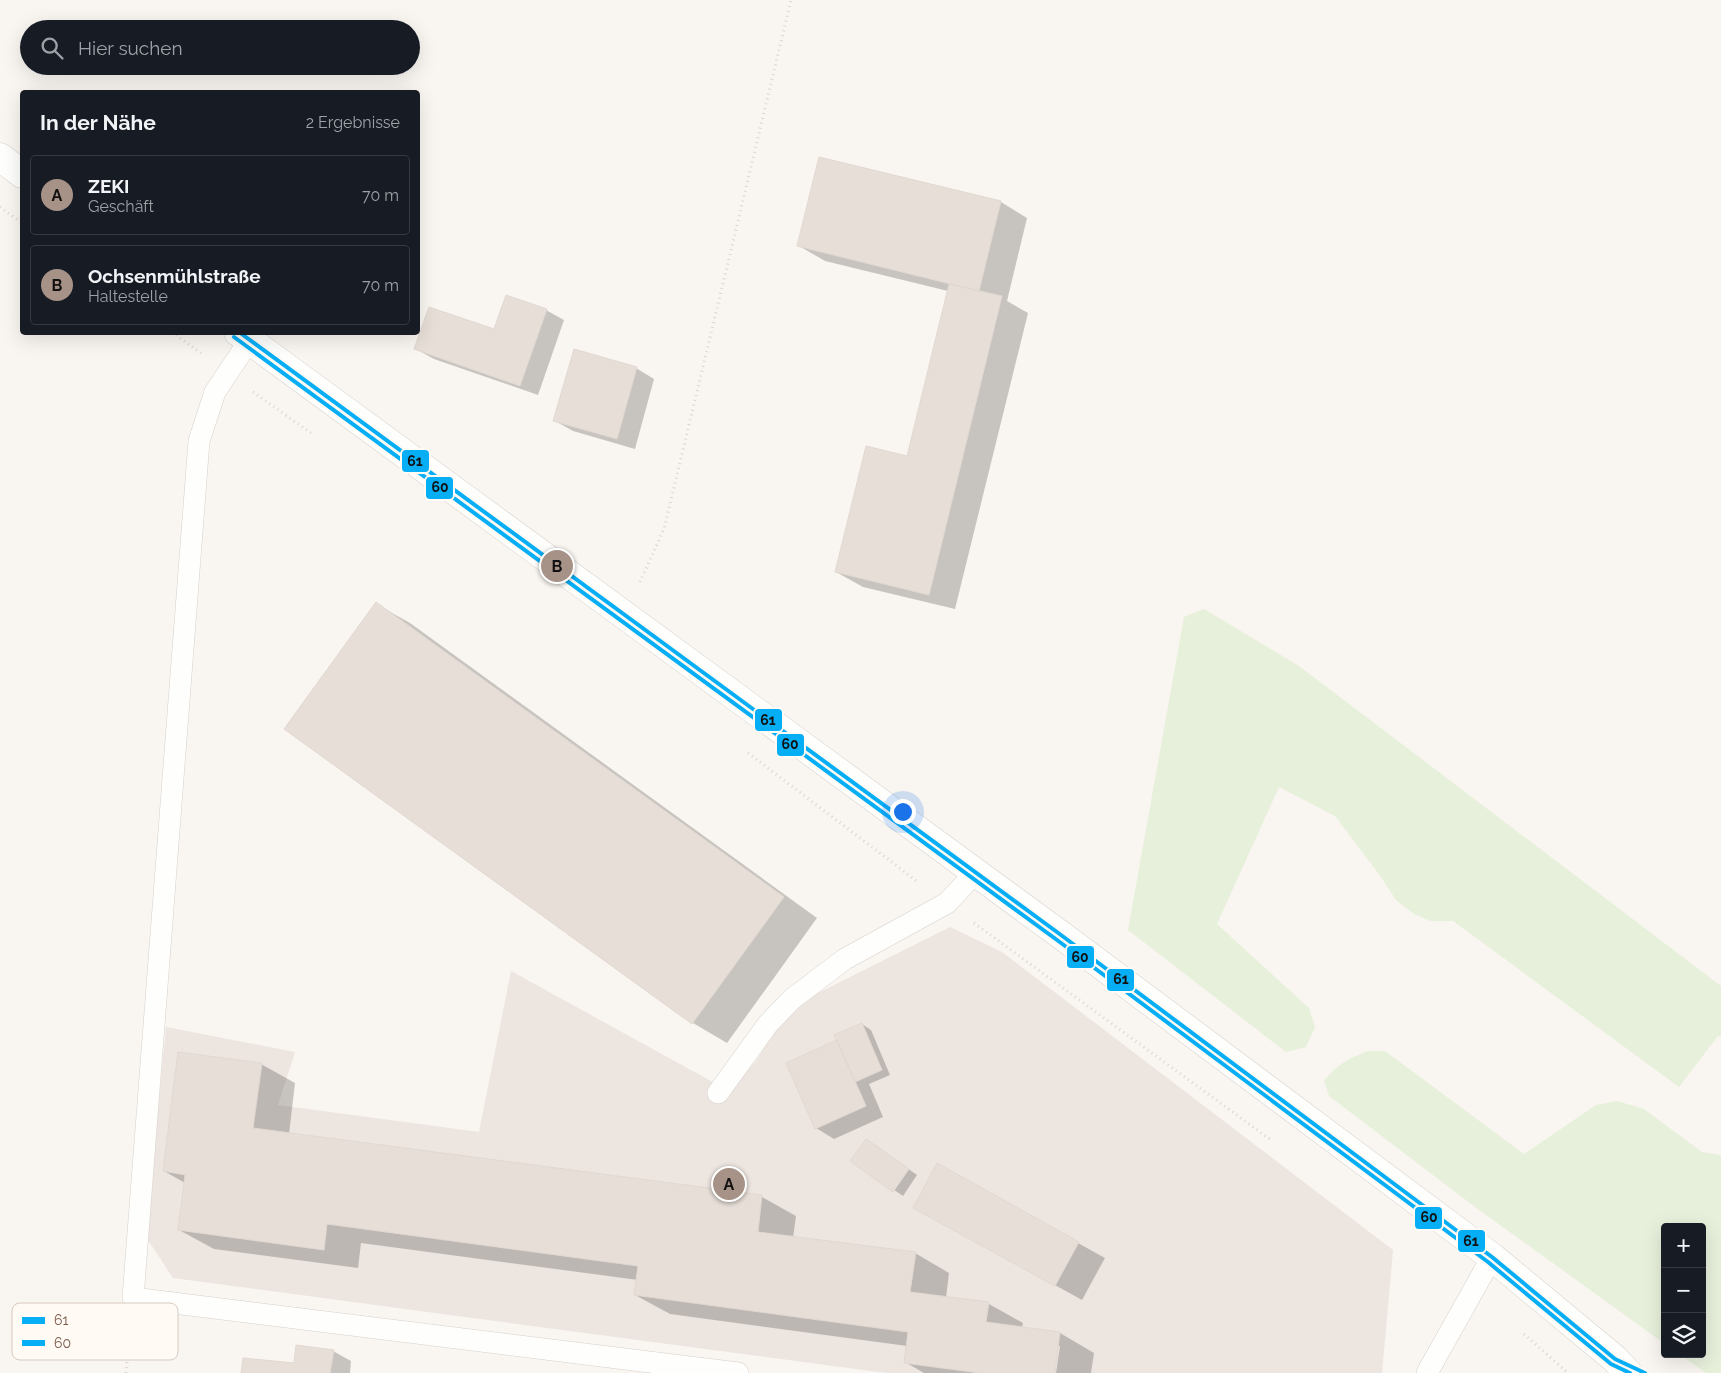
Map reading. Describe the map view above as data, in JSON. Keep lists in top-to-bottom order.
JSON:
{
  "lines": ["transit line 61", "transit line 60"],
  "legend": ["61", "60"],
  "page": {
    "search": "Hier suchen",
    "heading": ["In der Nähe", "2 Ergebnisse"],
    "list": [
      {
        "mark": "A",
        "name": "ZEKI",
        "note": "Geschäft",
        "value": "70 m"
      },
      {
        "mark": "B",
        "name": "Ochsenmühlstraße",
        "note": "Haltestelle",
        "value": "70 m"
      }
    ],
    "pins": ["B", "A"],
    "map_buttons": ["+", "−"]
  }
}
